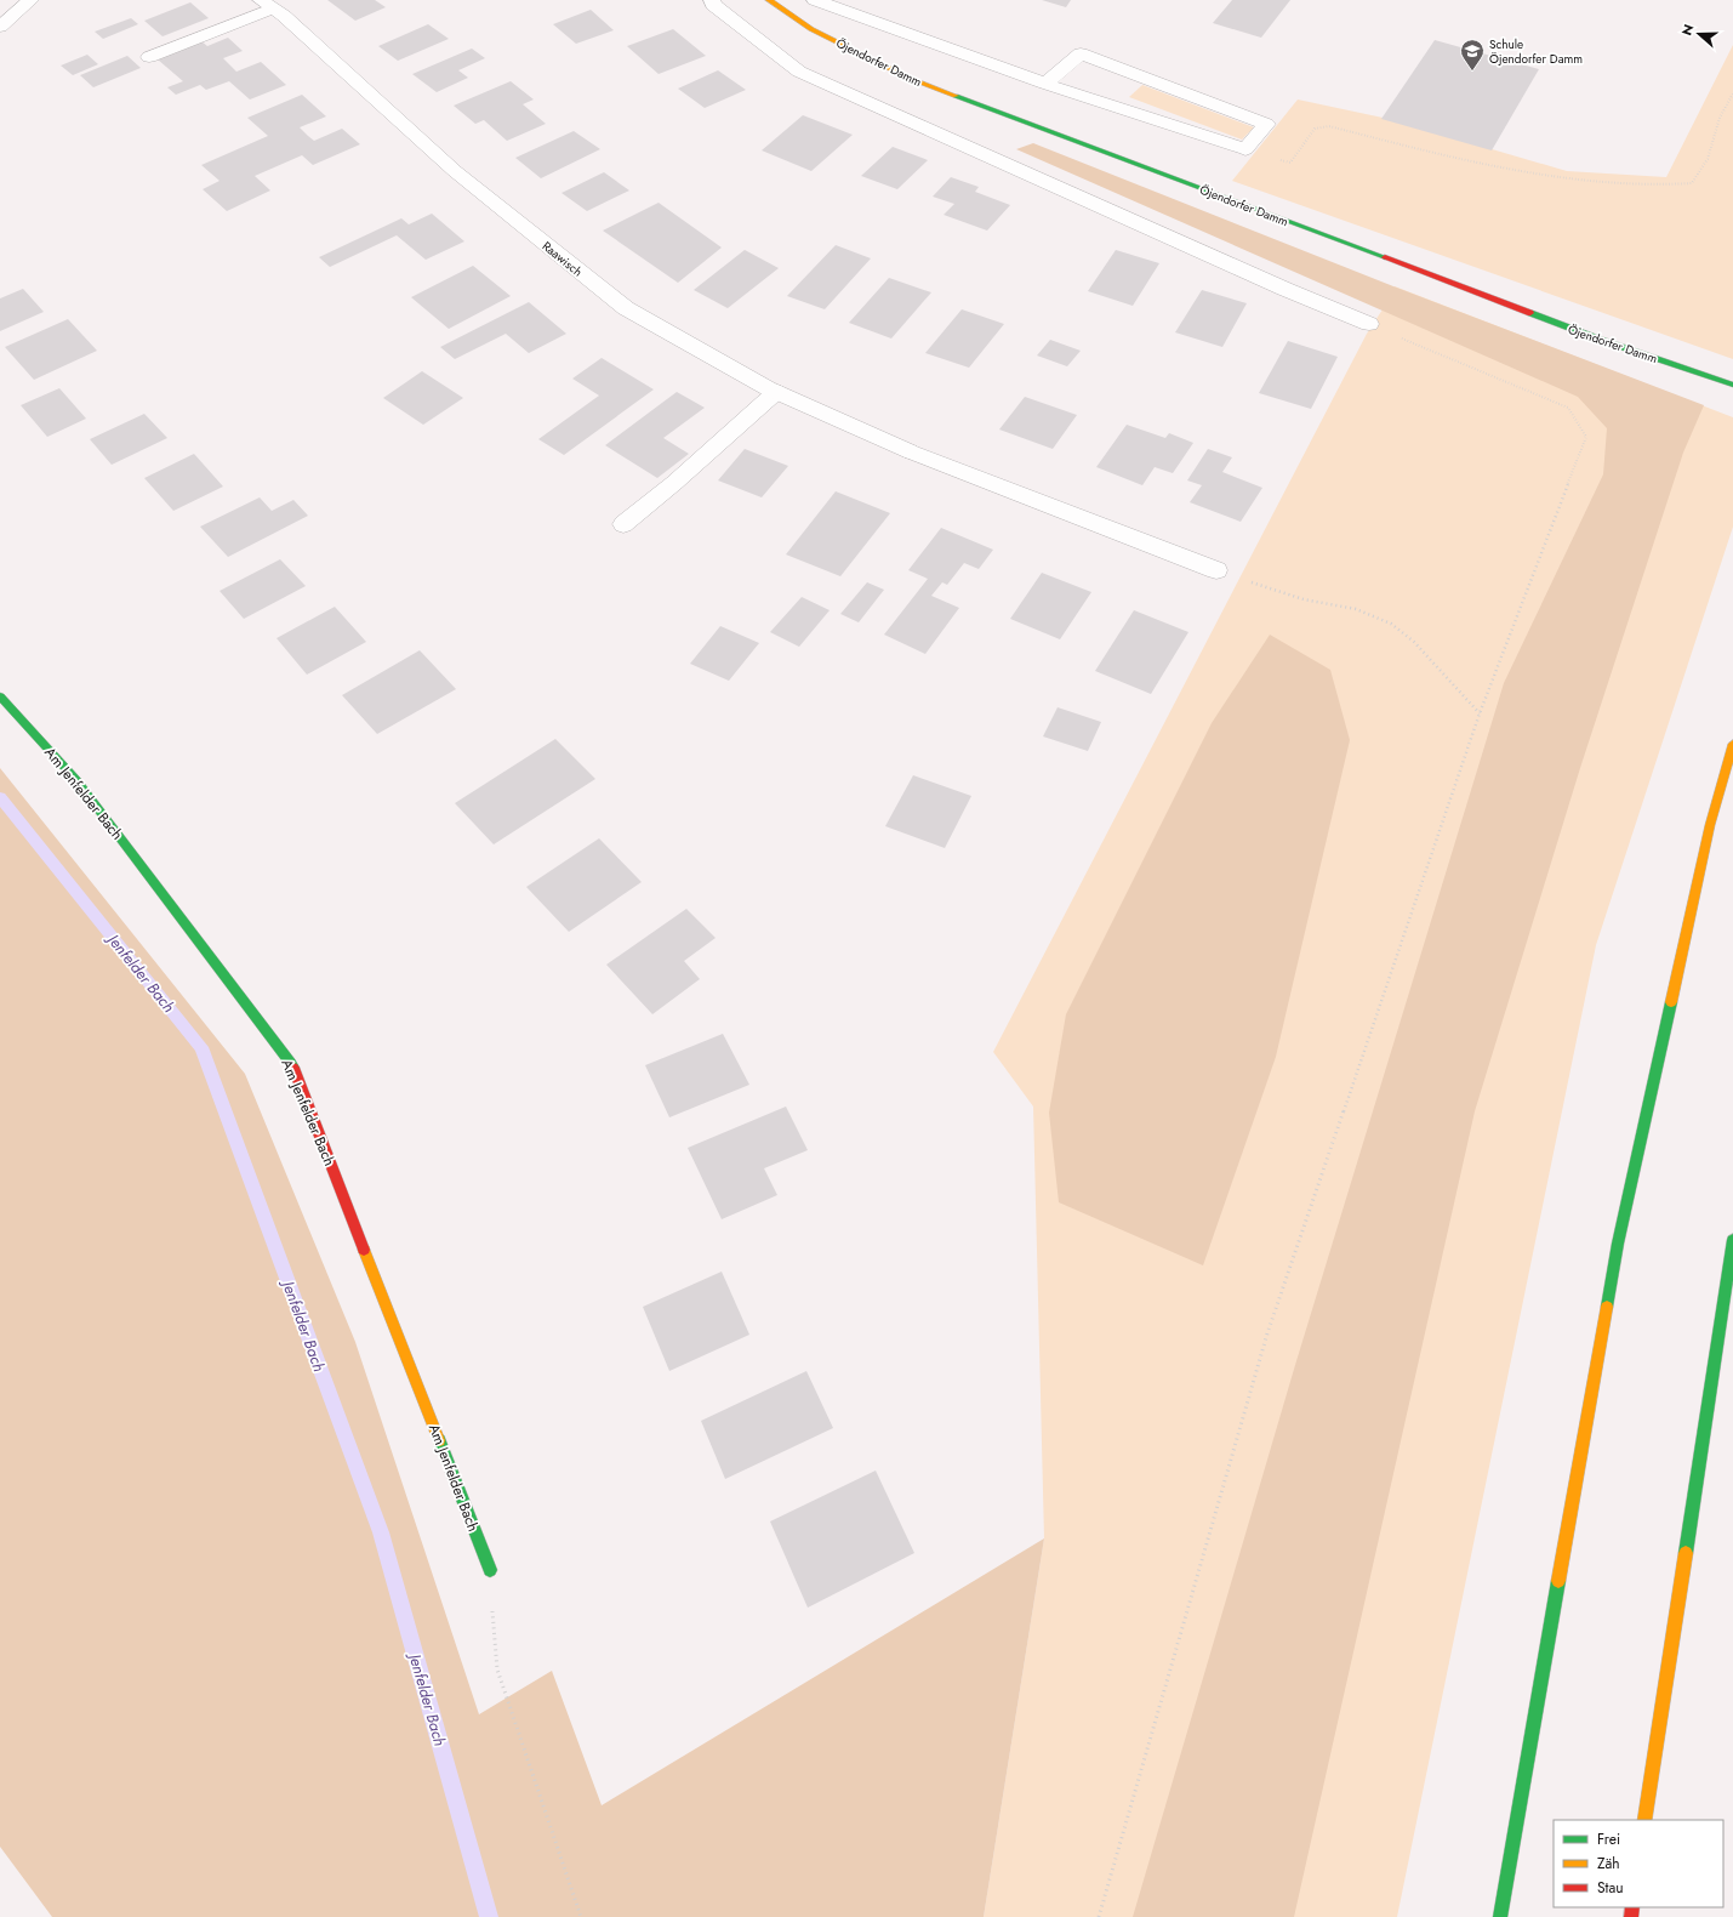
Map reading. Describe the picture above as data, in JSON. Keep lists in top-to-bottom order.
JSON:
{
  "streets": {
    "main road": ["Öjendorfer Damm", "Am Jenfelder Bach"],
    "street": ["Raawisch"]
  },
  "water": ["Jenfelder Bach"],
  "places": {
    "school or university": ["Schule Öjendorfer Damm"]
  },
  "legend": ["Frei", "Zäh", "Stau"],
  "north": "left"
}
